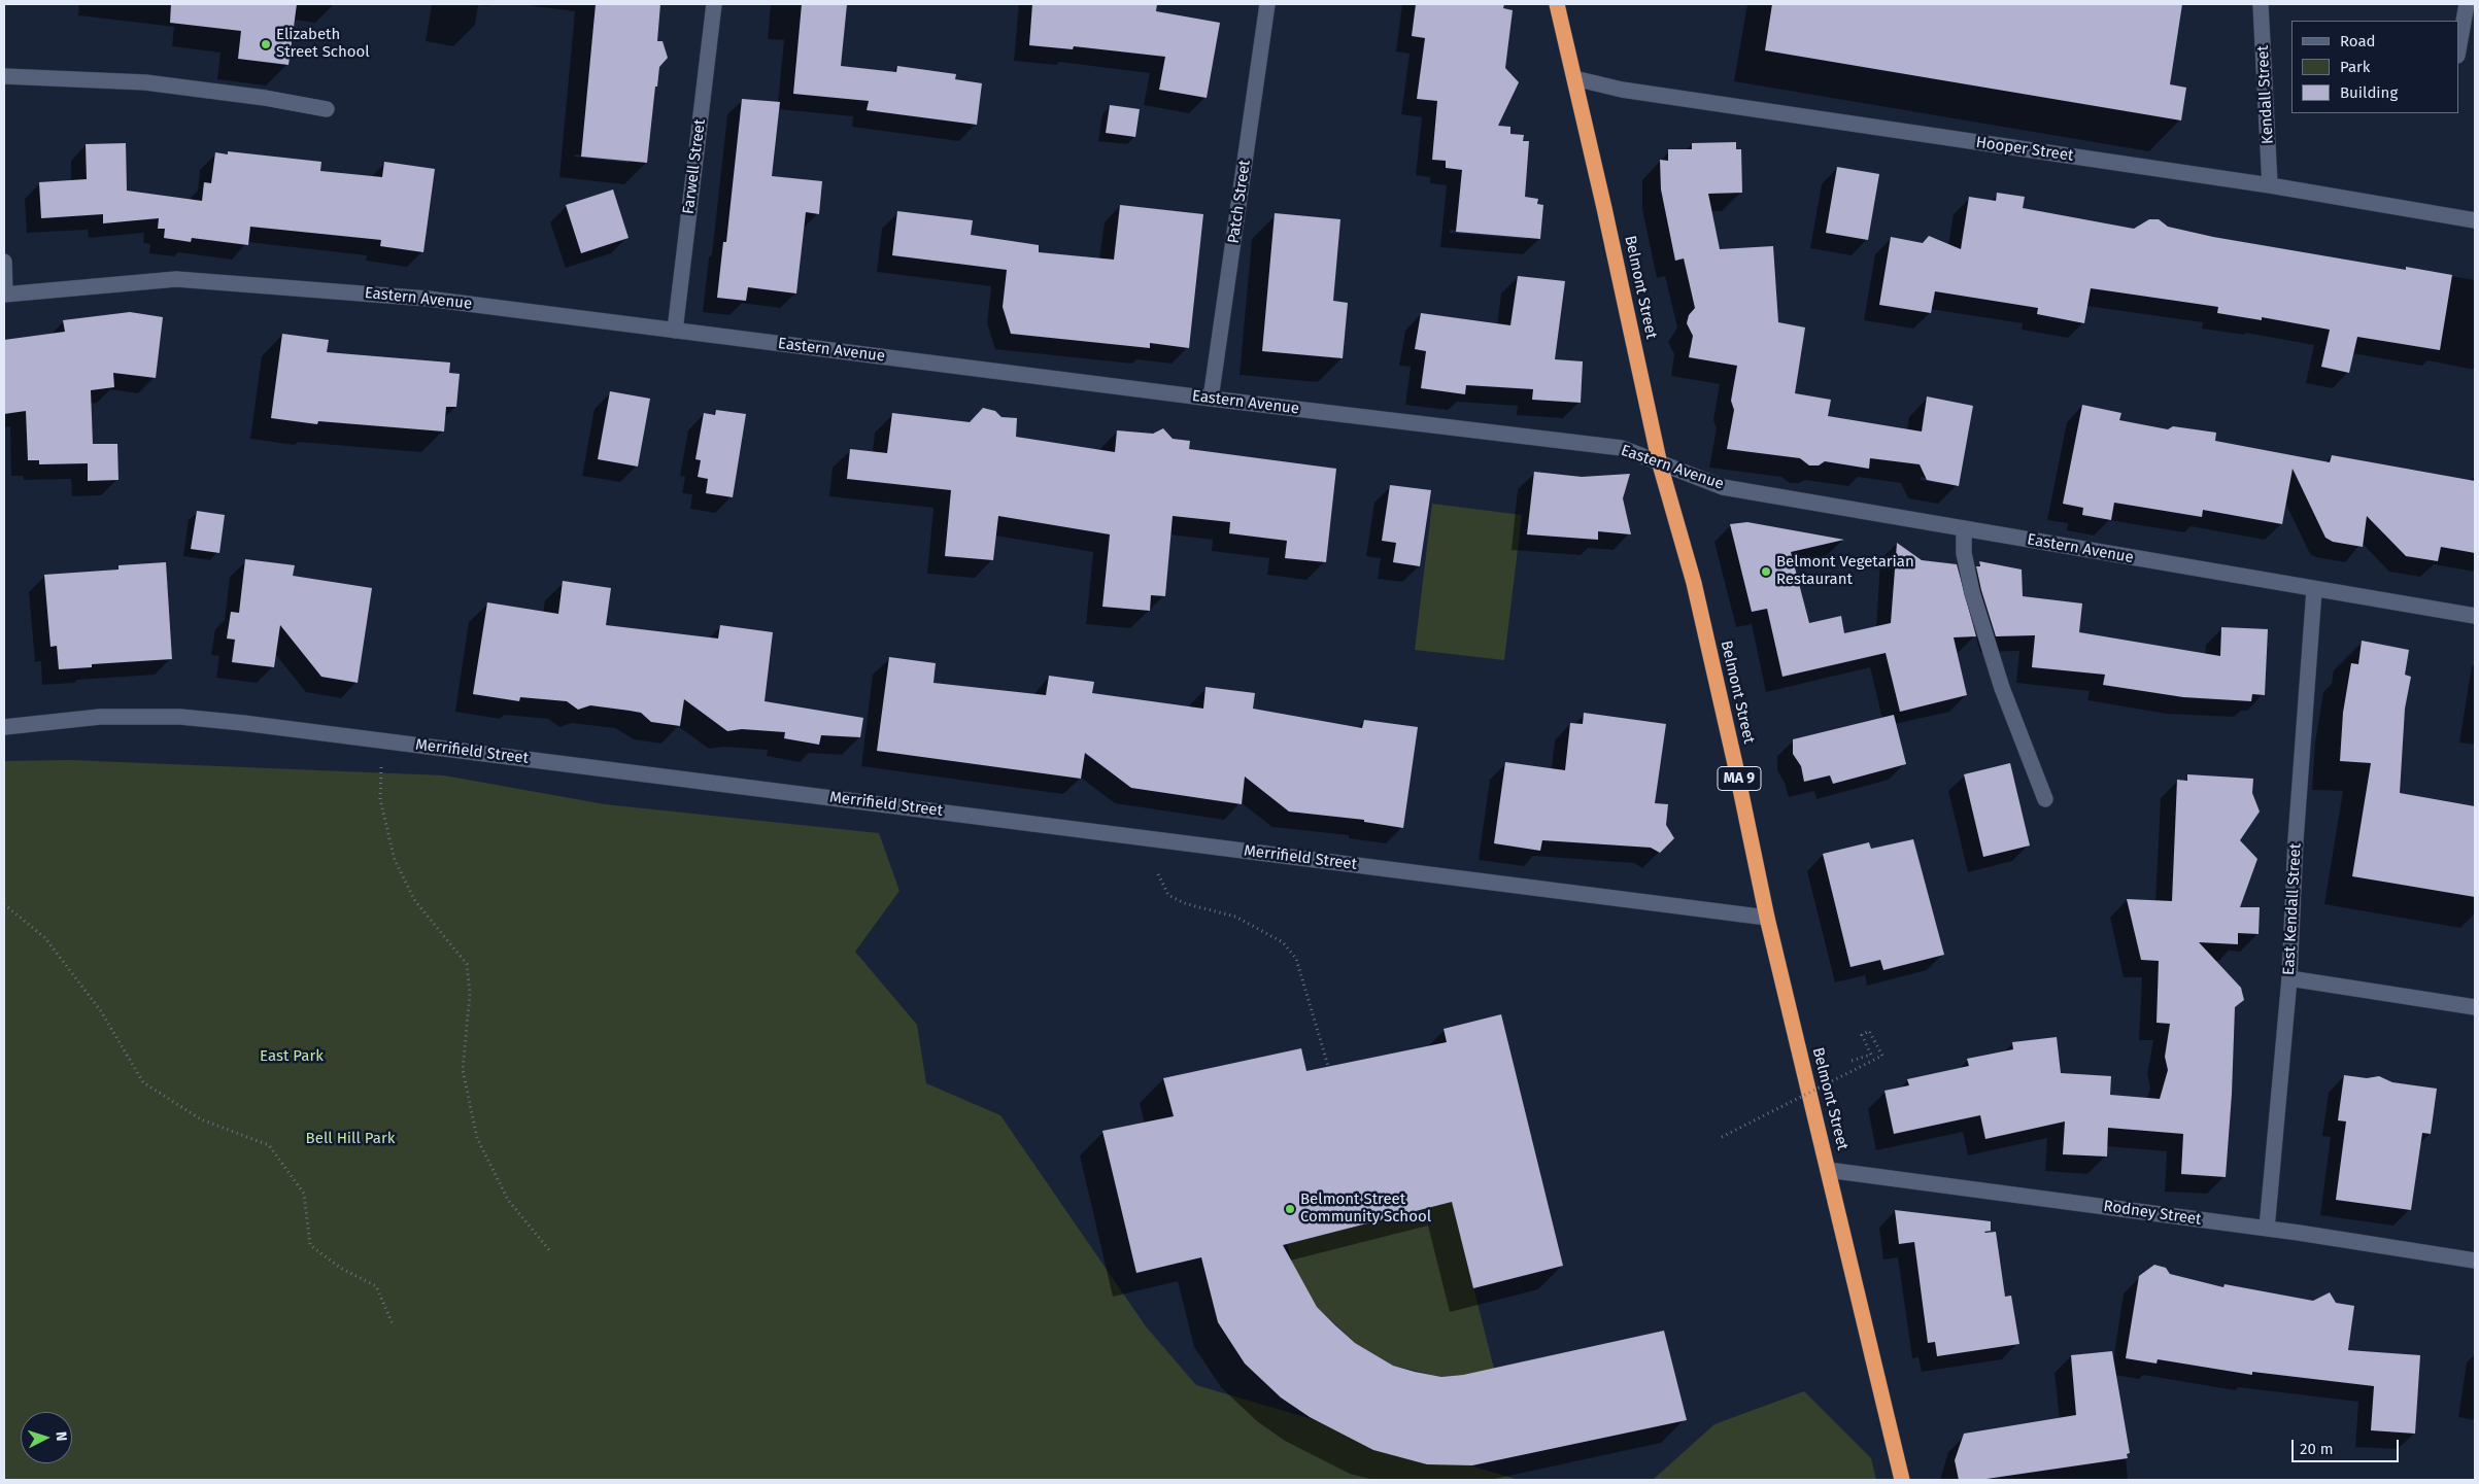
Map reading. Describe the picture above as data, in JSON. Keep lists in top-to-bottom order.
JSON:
{
  "streets": {
    "highway": ["Belmont Street", "MA 9"],
    "street": [
      "Kendall Street",
      "Hooper Street",
      "Farwell Street",
      "Patch Street",
      "Eastern Avenue",
      "Merrifield Street",
      "East Kendall Street",
      "Rodney Street"
    ]
  },
  "crossings": [
    ["Kendall Street", "Hooper Street"],
    ["Hooper Street", "Belmont Street"],
    ["Farwell Street", "Eastern Avenue"],
    ["Patch Street", "Eastern Avenue"],
    ["Belmont Street", "Eastern Avenue"],
    ["Belmont Street", "Merrifield Street"],
    ["Belmont Street", "Rodney Street"],
    ["Eastern Avenue", "East Kendall Street"],
    ["East Kendall Street", "Rodney Street"]
  ],
  "parks": ["East Park", "Bell Hill Park"],
  "places": ["Elizabeth Street School", "Belmont Vegetarian Restaurant", "Belmont Street Community School"],
  "legend": ["Road", "Park", "Building"],
  "scale_bar": "20 m",
  "north": "right"
}
